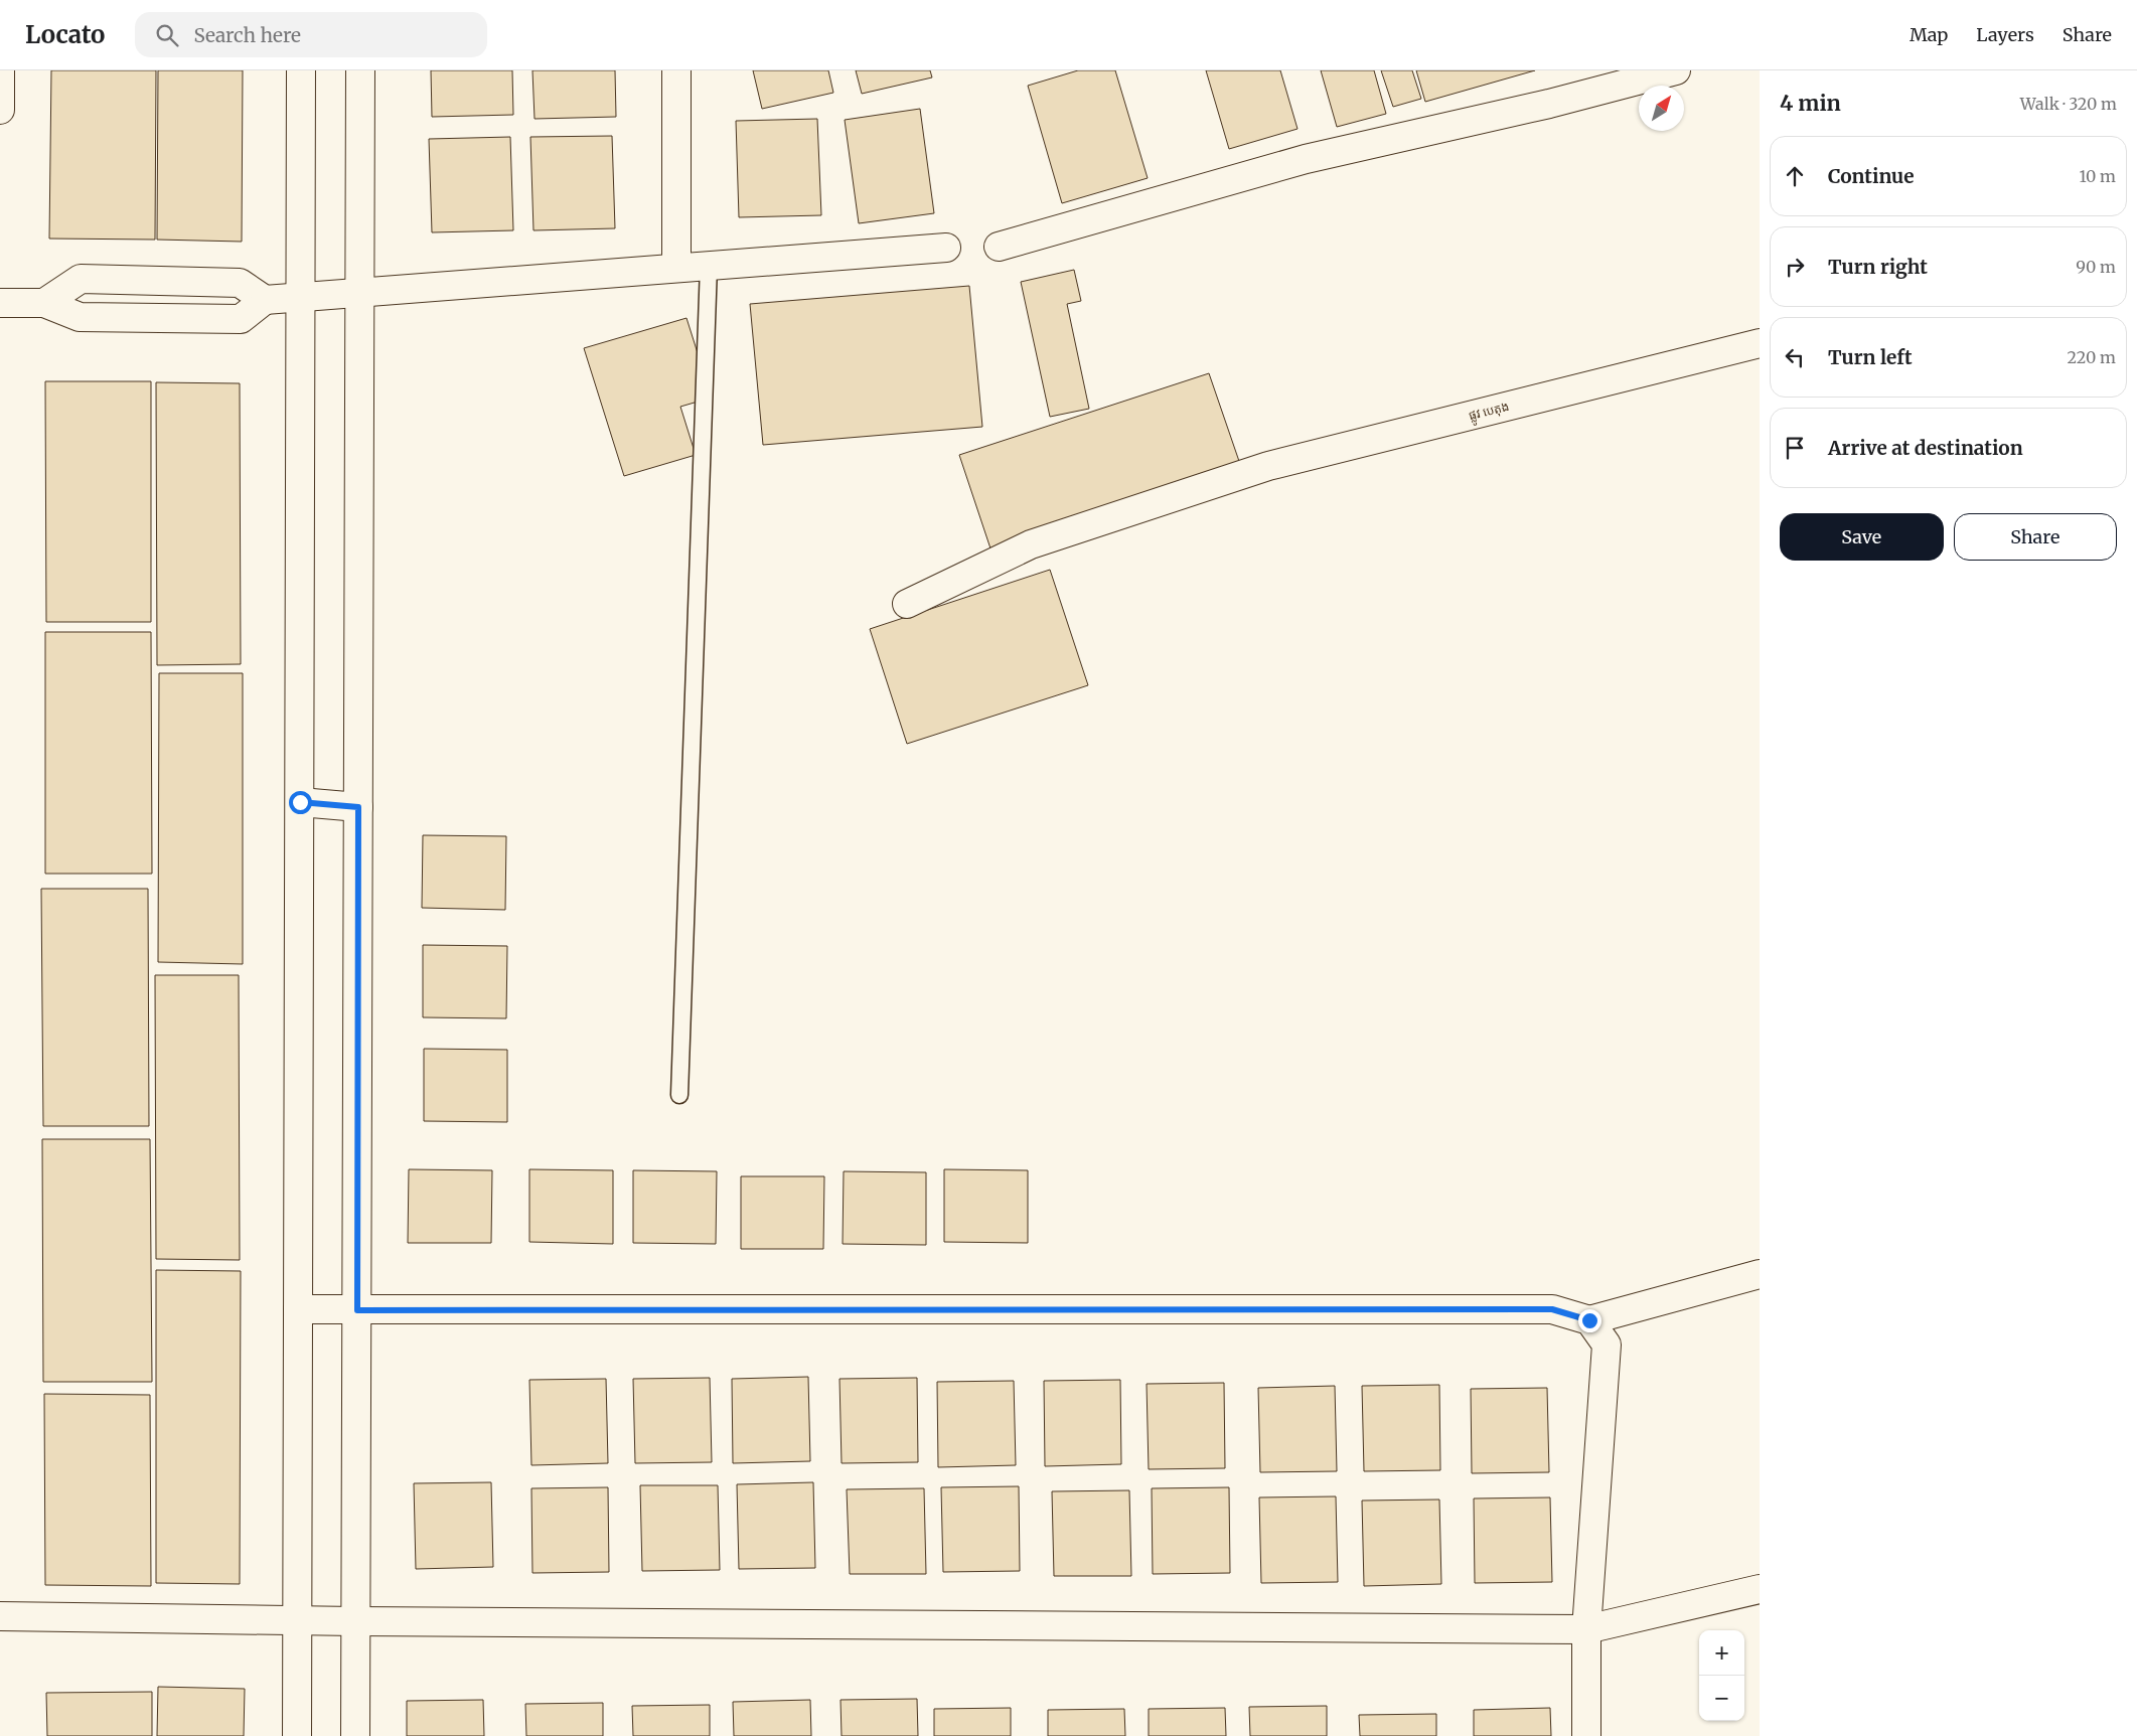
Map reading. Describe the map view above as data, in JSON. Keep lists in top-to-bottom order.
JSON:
{
  "streets": {
    "street": ["ផ្លូវ បេតុង"]
  },
  "north": "top right",
  "page": {
    "header": "Locato",
    "search": "Search here",
    "nav": ["Map", "Layers", "Share"],
    "heading": ["4 min", "Walk · 320 m"],
    "list": [
      ["Continue", "10 m"],
      ["Turn right", "90 m"],
      ["Turn left", "220 m"],
      "Arrive at destination"
    ],
    "buttons": ["Save", "Share"],
    "map_buttons": ["+", "−"]
  }
}
